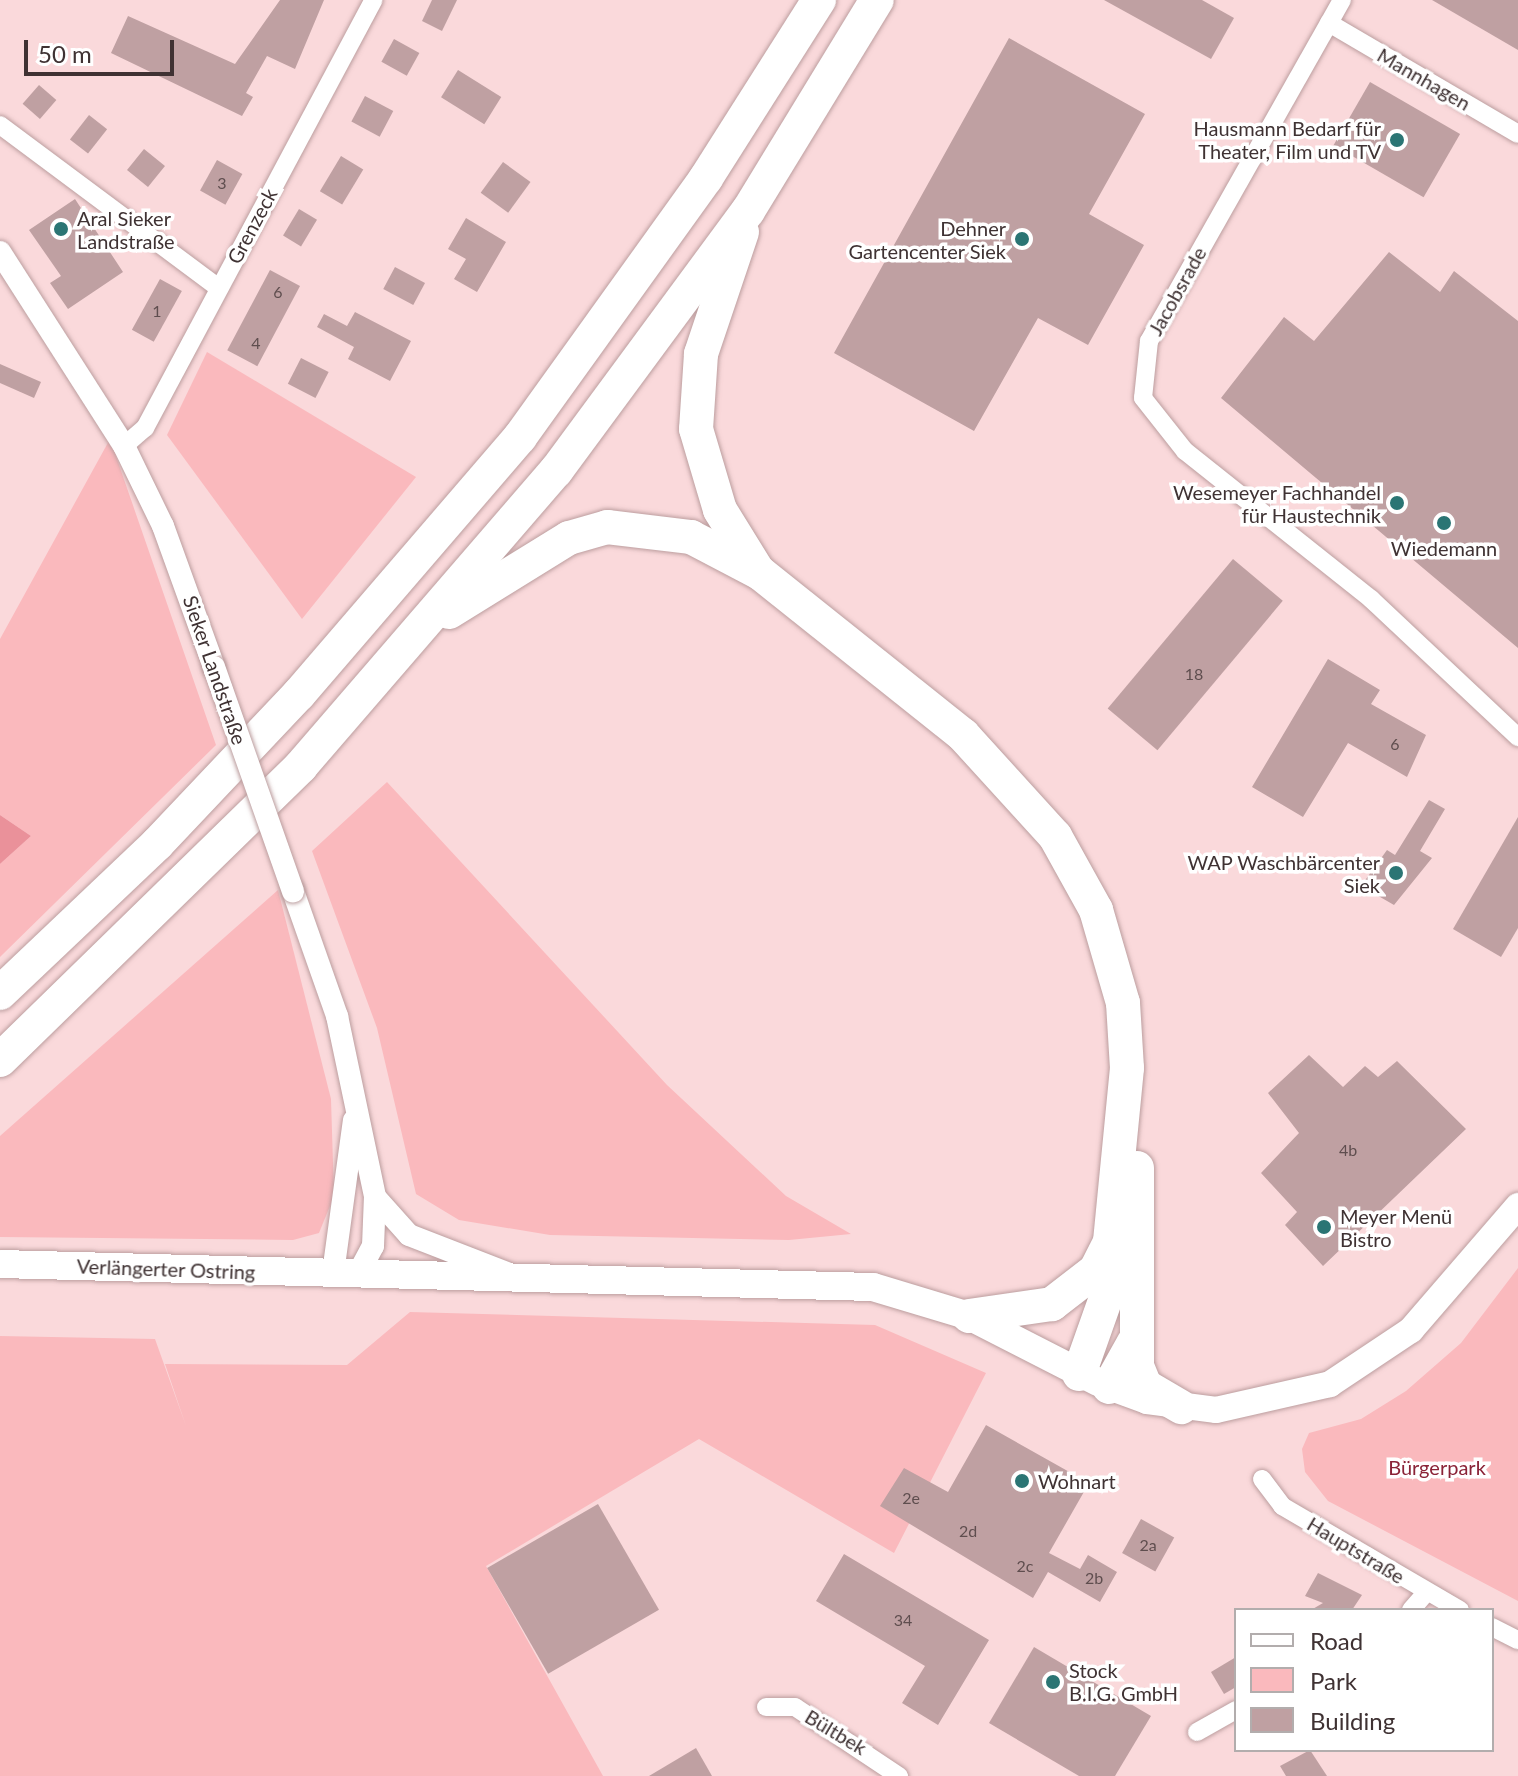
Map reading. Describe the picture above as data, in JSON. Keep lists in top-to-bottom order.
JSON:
{
  "streets": {
    "main road": ["Verlängerter Ostring"],
    "street": [
      "Mannhagen",
      "Grenzeck",
      "Jacobsrade",
      "Sieker Landstraße",
      "Hauptstraße",
      "Bültbek"
    ]
  },
  "crossings": [
    ["Mannhagen", "Jacobsrade"],
    ["Grenzeck", "Sieker Landstraße"],
    ["Sieker Landstraße", "Verlängerter Ostring"]
  ],
  "parks": ["Bürgerpark"],
  "places": [
    "Hausmann Bedarf für Theater, Film und TV",
    "Aral Sieker Landstraße",
    "Dehner Gartencenter Siek",
    "Wesemeyer Fachhandel für Haustechnik",
    "Wiedemann",
    "WAP Waschbärcenter Siek",
    "Meyer Menü Bistro",
    "Wohnart",
    "Stock B.I.G. GmbH"
  ],
  "house_numbers": [
    "3",
    "6",
    "1",
    "4",
    "18",
    "6",
    "4b",
    "2e",
    "2d",
    "2a",
    "2c",
    "2b",
    "34"
  ],
  "legend": ["Road", "Park", "Building"],
  "scale_bar": "50 m"
}
